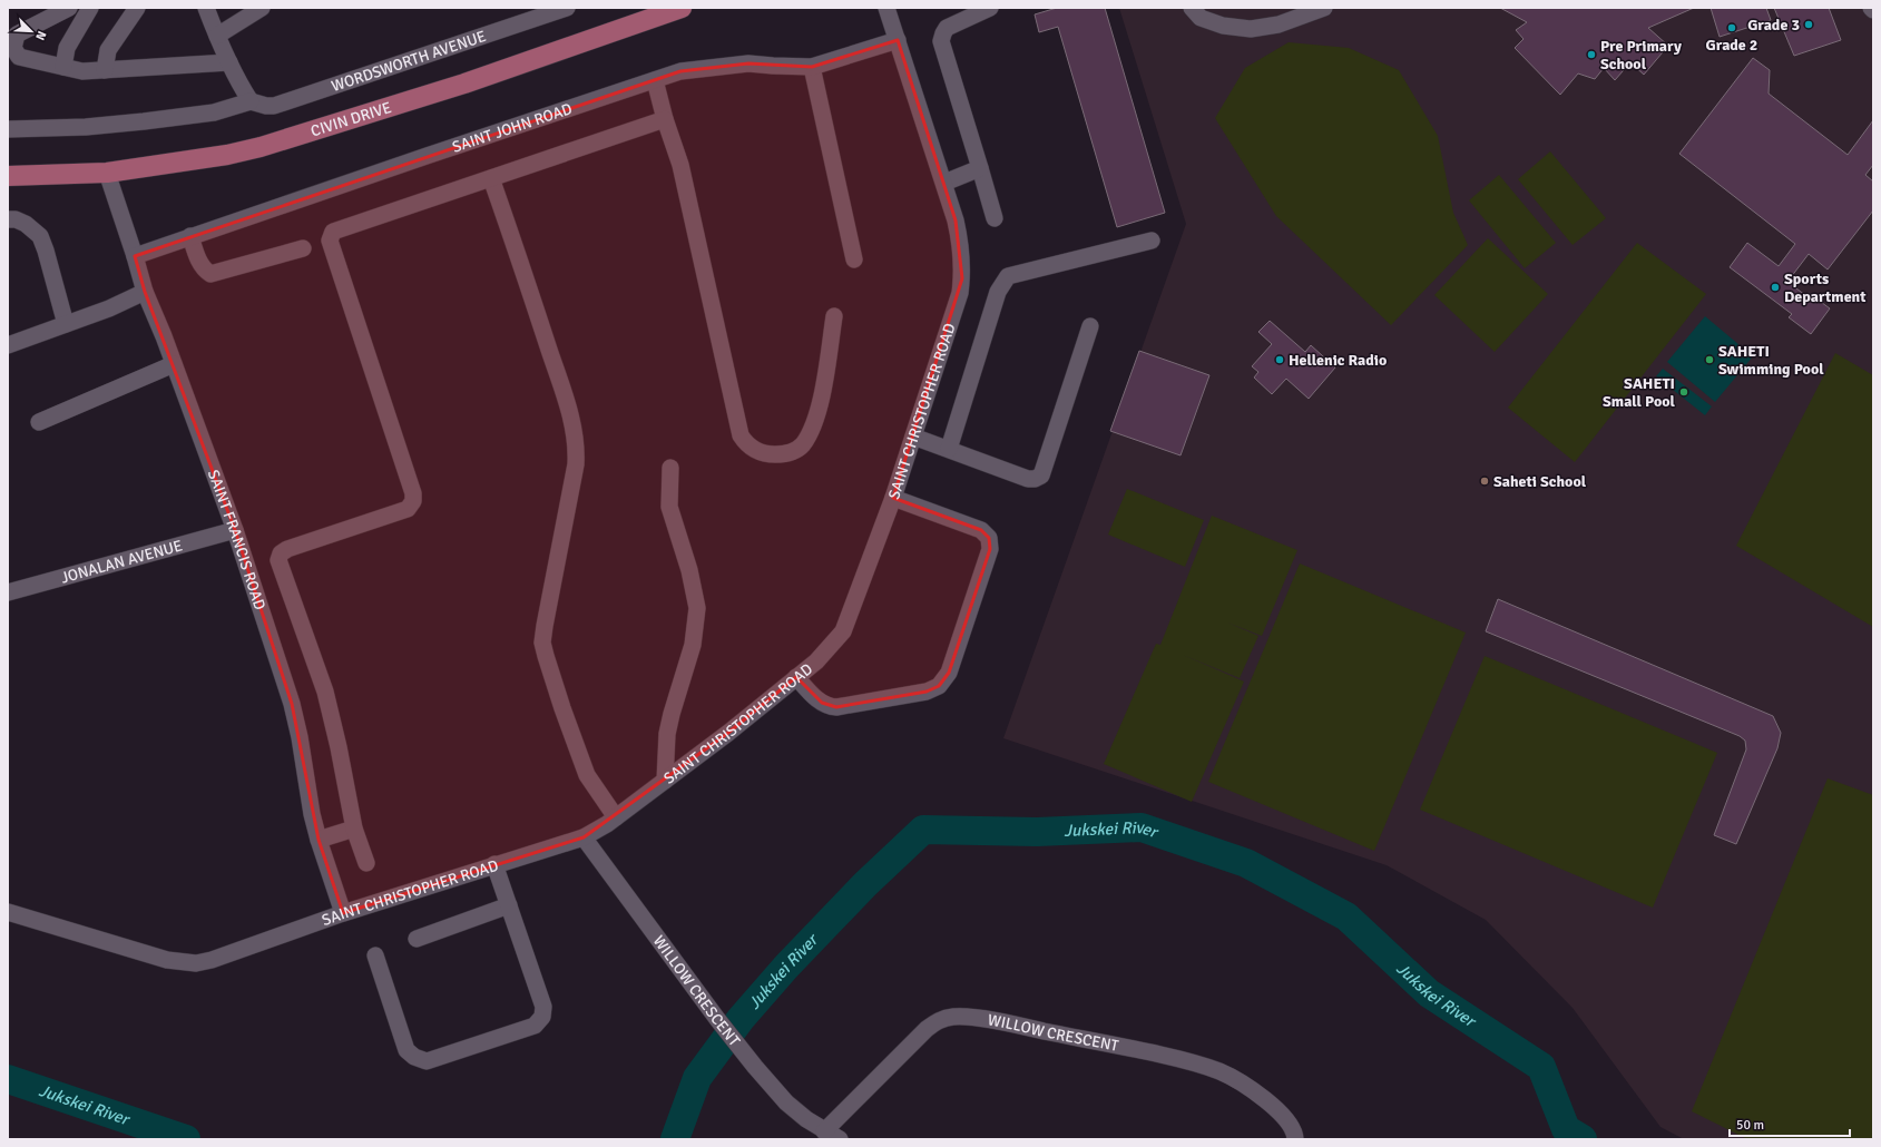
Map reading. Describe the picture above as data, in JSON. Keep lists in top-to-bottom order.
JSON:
{
  "streets": {
    "main road": ["CIVIN DRIVE"],
    "street": [
      "WORDSWORTH AVENUE",
      "SAINT JOHN ROAD",
      "SAINT CHRISTOPHER ROAD",
      "SAINT FRANCIS ROAD",
      "JONALAN AVENUE",
      "WILLOW CRESCENT"
    ]
  },
  "crossings": [
    ["CIVIN DRIVE", "SAINT FRANCIS ROAD"],
    ["SAINT JOHN ROAD", "SAINT CHRISTOPHER ROAD"],
    ["SAINT JOHN ROAD", "SAINT FRANCIS ROAD"],
    ["SAINT CHRISTOPHER ROAD", "SAINT FRANCIS ROAD"],
    ["SAINT CHRISTOPHER ROAD", "WILLOW CRESCENT"],
    ["SAINT FRANCIS ROAD", "JONALAN AVENUE"]
  ],
  "water": ["Jukskei River"],
  "places": [
    "Grade 3",
    "Grade 2",
    "Pre Primary School",
    "Sports Department",
    "Hellenic Radio",
    "SAHETI Swimming Pool",
    "SAHETI Small Pool",
    "Saheti School"
  ],
  "scale_bar": "50 m",
  "north": "bottom right"
}
